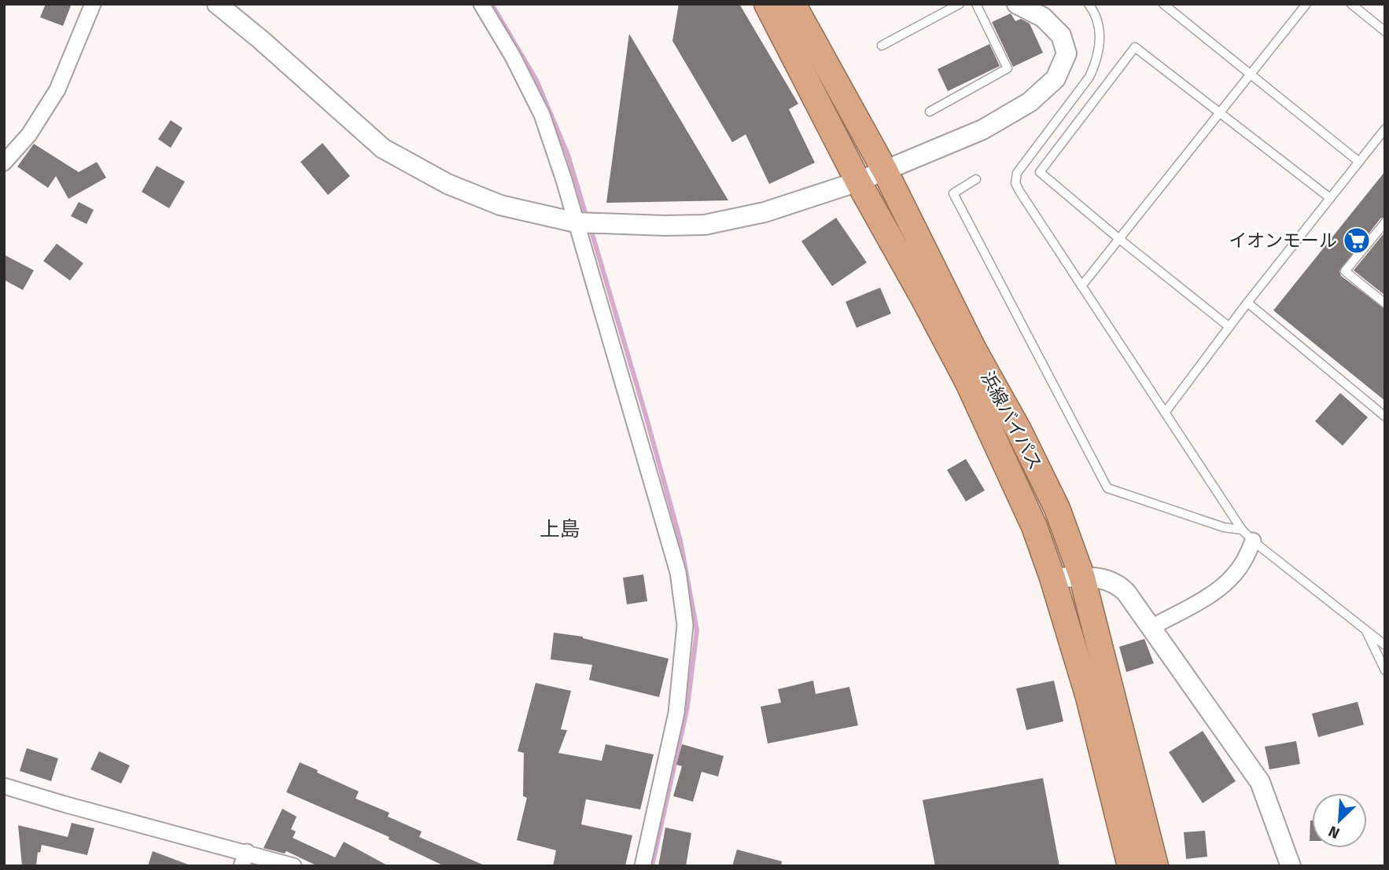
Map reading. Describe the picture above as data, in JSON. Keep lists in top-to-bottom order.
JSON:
{
  "streets": {
    "highway": ["浜線バイパス"]
  },
  "districts": ["上島"],
  "places": {
    "supermarket": ["イオンモール"]
  },
  "north": "bottom left"
}
